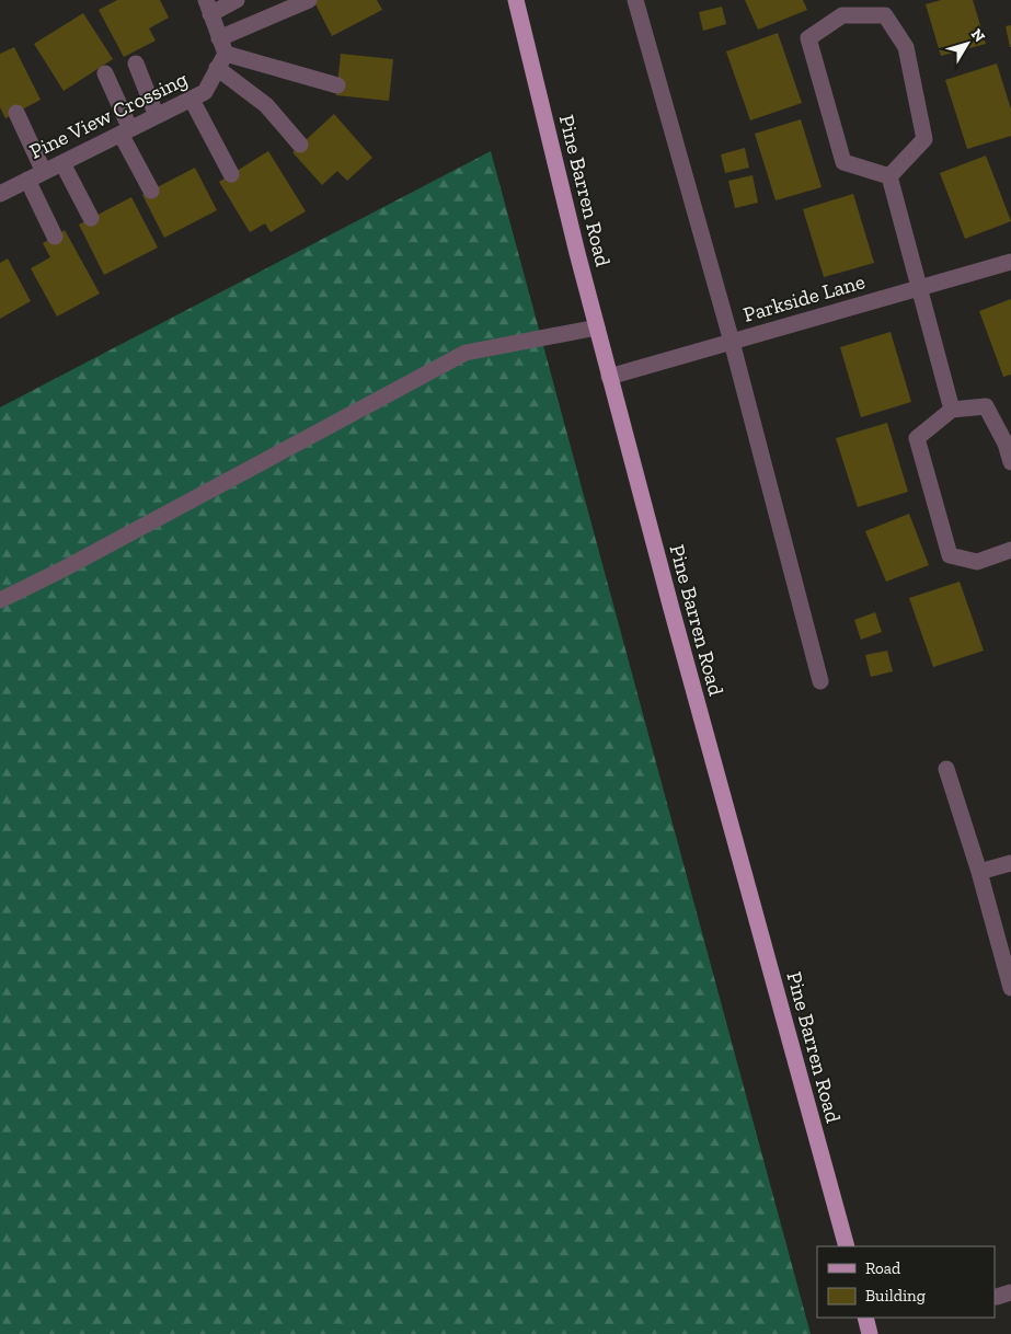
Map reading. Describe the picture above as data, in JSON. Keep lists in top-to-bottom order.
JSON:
{
  "streets": {
    "main road": ["Pine Barren Road"],
    "street": ["Pine View Crossing", "Parkside Lane"]
  },
  "crossings": [
    ["Pine Barren Road", "Parkside Lane"]
  ],
  "legend": ["Road", "Building"],
  "north": "top right"
}
